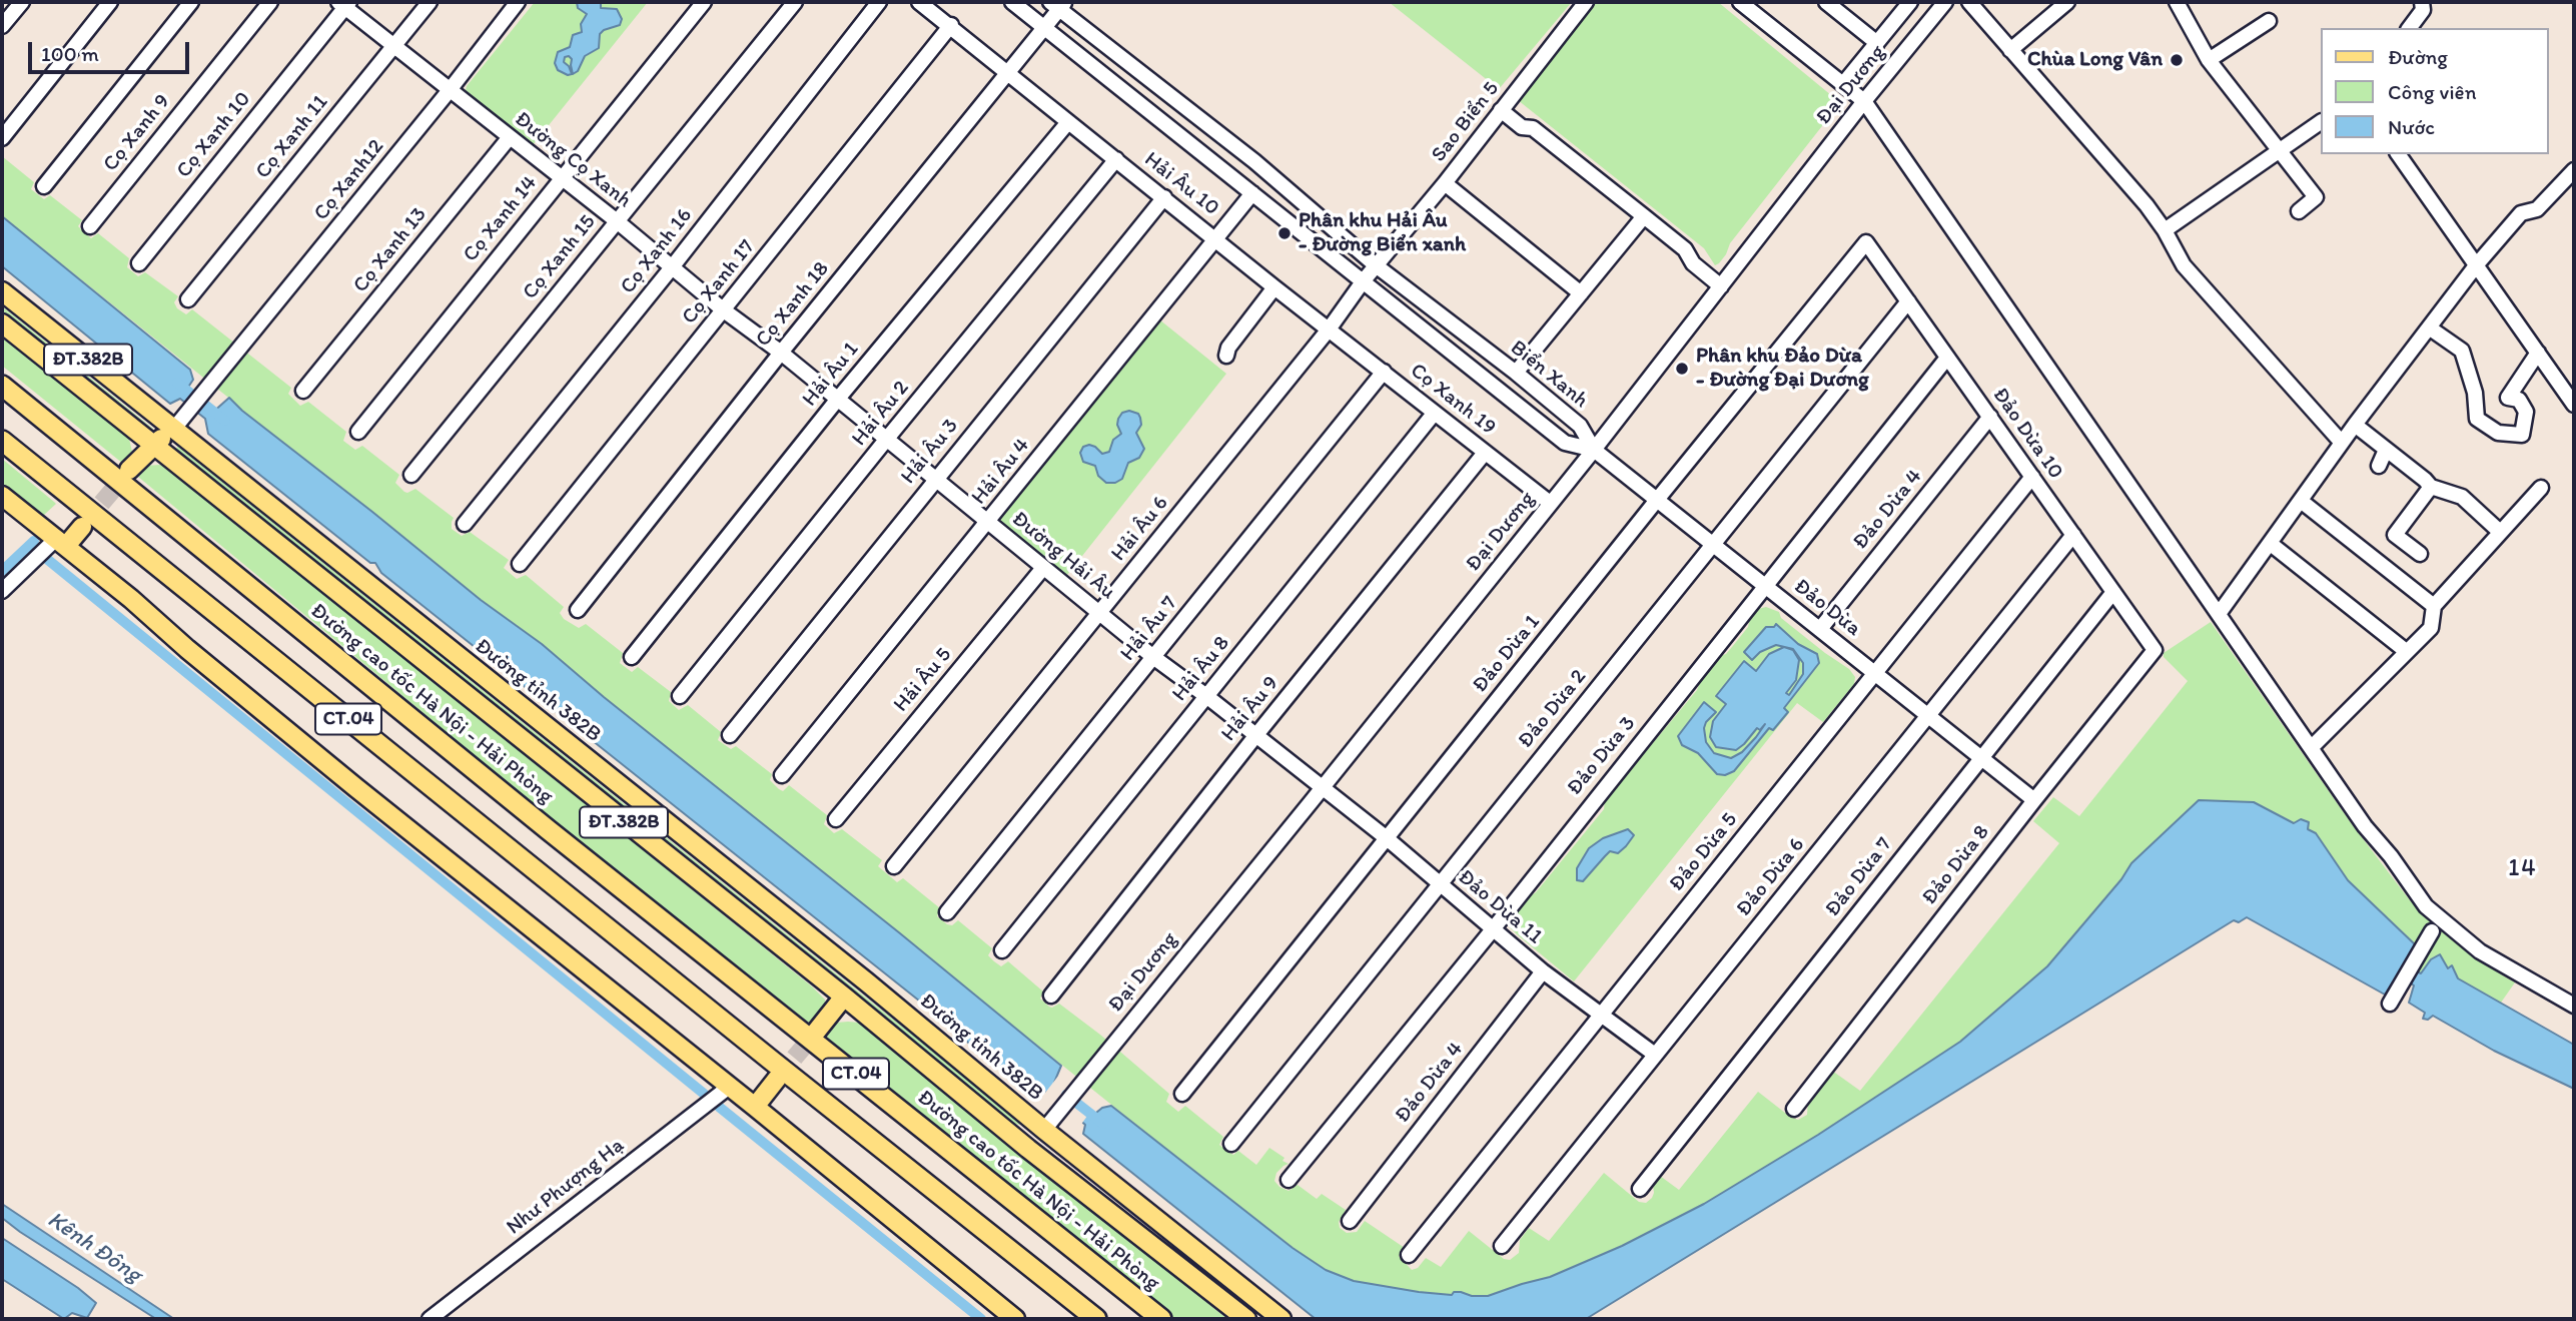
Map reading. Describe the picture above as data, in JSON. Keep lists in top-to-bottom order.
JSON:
{
  "streets": {
    "highway": ["Đường cao tốc Hà Nội - Hải Phòng", "CT.04"],
    "main road": ["ĐT.382B", "Đường tỉnh 382B"],
    "street": [
      "Đại Dương",
      "Sao Biển 5",
      "Cọ Xanh 9",
      "Cọ Xanh 10",
      "Cọ Xanh 11",
      "Đường Cọ Xanh",
      "Cọ Xanh12",
      "Hải Âu 10",
      "Cọ Xanh 14",
      "Cọ Xanh 13",
      "Cọ Xanh 16",
      "Cọ Xanh 15",
      "Cọ Xanh 17",
      "Cọ Xanh 18",
      "Hải Âu 1",
      "Biển Xanh",
      "Cọ Xanh 19",
      "Hải Âu 2",
      "Đảo Dừa 10",
      "Hải Âu 3",
      "Hải Âu 4",
      "Đảo Dừa 4",
      "Hải Âu 6",
      "Đường Hải Âu",
      "Đảo Dừa",
      "Hải Âu 7",
      "Đảo Dừa 1",
      "Hải Âu 8",
      "Hải Âu 5",
      "Hải Âu 9",
      "Đảo Dừa 2",
      "Đảo Dừa 3",
      "Đảo Dừa 5",
      "Đảo Dừa 8",
      "Đảo Dừa 6",
      "Đảo Dừa 7",
      "Đảo Dừa 11",
      "Như Phượng Hạ"
    ]
  },
  "crossings": [
    ["Đại Dương", "Biển Xanh"],
    ["Đại Dương", "Cọ Xanh 19"],
    ["Đại Dương", "Đường Hải Âu"],
    ["Đại Dương", "Đảo Dừa"],
    ["Đại Dương", "Đường tỉnh 382B"],
    ["Đại Dương", "Đảo Dừa 11"],
    ["Sao Biển 5", "Biển Xanh"],
    ["Cọ Xanh 10", "Đường Cọ Xanh"],
    ["Cọ Xanh 11", "Đường Cọ Xanh"],
    ["Đường Cọ Xanh", "Cọ Xanh12"],
    ["Đường Cọ Xanh", "Cọ Xanh 14"],
    ["Đường Cọ Xanh", "Cọ Xanh 13"],
    ["Đường Cọ Xanh", "Cọ Xanh 16"],
    ["Đường Cọ Xanh", "Cọ Xanh 15"],
    ["Đường Cọ Xanh", "Cọ Xanh 17"],
    ["Đường Cọ Xanh", "Cọ Xanh 18"],
    ["Đường Cọ Xanh", "Đường Hải Âu"],
    ["Cọ Xanh12", "Đường tỉnh 382B"],
    ["Hải Âu 10", "Cọ Xanh 18"],
    ["Hải Âu 10", "Hải Âu 1"],
    ["Hải Âu 10", "Cọ Xanh 19"],
    ["Hải Âu 10", "Hải Âu 2"],
    ["Hải Âu 10", "Hải Âu 3"],
    ["Hải Âu 10", "Hải Âu 4"],
    ["Hải Âu 10", "Hải Âu 6"],
    ["Cọ Xanh 18", "Biển Xanh"],
    ["Cọ Xanh 18", "Đường Hải Âu"],
    ["ĐT.382B", "Đường tỉnh 382B"],
    ["Hải Âu 1", "Đường Hải Âu"],
    ["Biển Xanh", "Hải Âu 4"],
    ["Biển Xanh", "Hải Âu 6"],
    ["Biển Xanh", "Đảo Dừa"],
    ["Cọ Xanh 19", "Hải Âu 6"],
    ["Cọ Xanh 19", "Hải Âu 7"],
    ["Cọ Xanh 19", "Hải Âu 8"],
    ["Cọ Xanh 19", "Hải Âu 9"],
    ["Hải Âu 2", "Đường Hải Âu"],
    ["Đảo Dừa 10", "Đảo Dừa 4"],
    ["Đảo Dừa 10", "Đảo Dừa 1"],
    ["Đảo Dừa 10", "Đảo Dừa 2"],
    ["Đảo Dừa 10", "Đảo Dừa 3"],
    ["Đảo Dừa 10", "Đảo Dừa 5"],
    ["Đảo Dừa 10", "Đảo Dừa 8"],
    ["Đảo Dừa 10", "Đảo Dừa 6"],
    ["Đảo Dừa 10", "Đảo Dừa 7"],
    ["Hải Âu 3", "Đường Hải Âu"],
    ["Hải Âu 4", "Đường Hải Âu"],
    ["Đảo Dừa 4", "Đảo Dừa"],
    ["Đảo Dừa 4", "Đảo Dừa 11"],
    ["Hải Âu 6", "Đường Hải Âu"],
    ["Đường Hải Âu", "Hải Âu 7"],
    ["Đường Hải Âu", "Hải Âu 8"],
    ["Đường Hải Âu", "Hải Âu 5"],
    ["Đường Hải Âu", "Hải Âu 9"],
    ["Đường Hải Âu", "Đảo Dừa 11"],
    ["Đảo Dừa", "Đảo Dừa 1"],
    ["Đảo Dừa", "Đảo Dừa 2"],
    ["Đảo Dừa", "Đảo Dừa 3"],
    ["Đảo Dừa", "Đảo Dừa 5"],
    ["Đảo Dừa", "Đảo Dừa 8"],
    ["Đảo Dừa", "Đảo Dừa 6"],
    ["Đảo Dừa", "Đảo Dừa 7"],
    ["Đảo Dừa 1", "Đảo Dừa 11"],
    ["Đảo Dừa 2", "Đảo Dừa 11"],
    ["Đảo Dừa 3", "Đảo Dừa 11"],
    ["Đảo Dừa 5", "Đảo Dừa 11"],
    ["Đảo Dừa 6", "Đảo Dừa 11"]
  ],
  "districts": ["14"],
  "water": ["Kênh Đông"],
  "places": ["Chùa Long Vân", "Phân khu Hải Âu - Đường Biển xanh", "Phân khu Đảo Dừa - Đường Đại Dương"],
  "legend": ["Đường", "Công viên", "Nước"],
  "scale_bar": "100 m"
}
